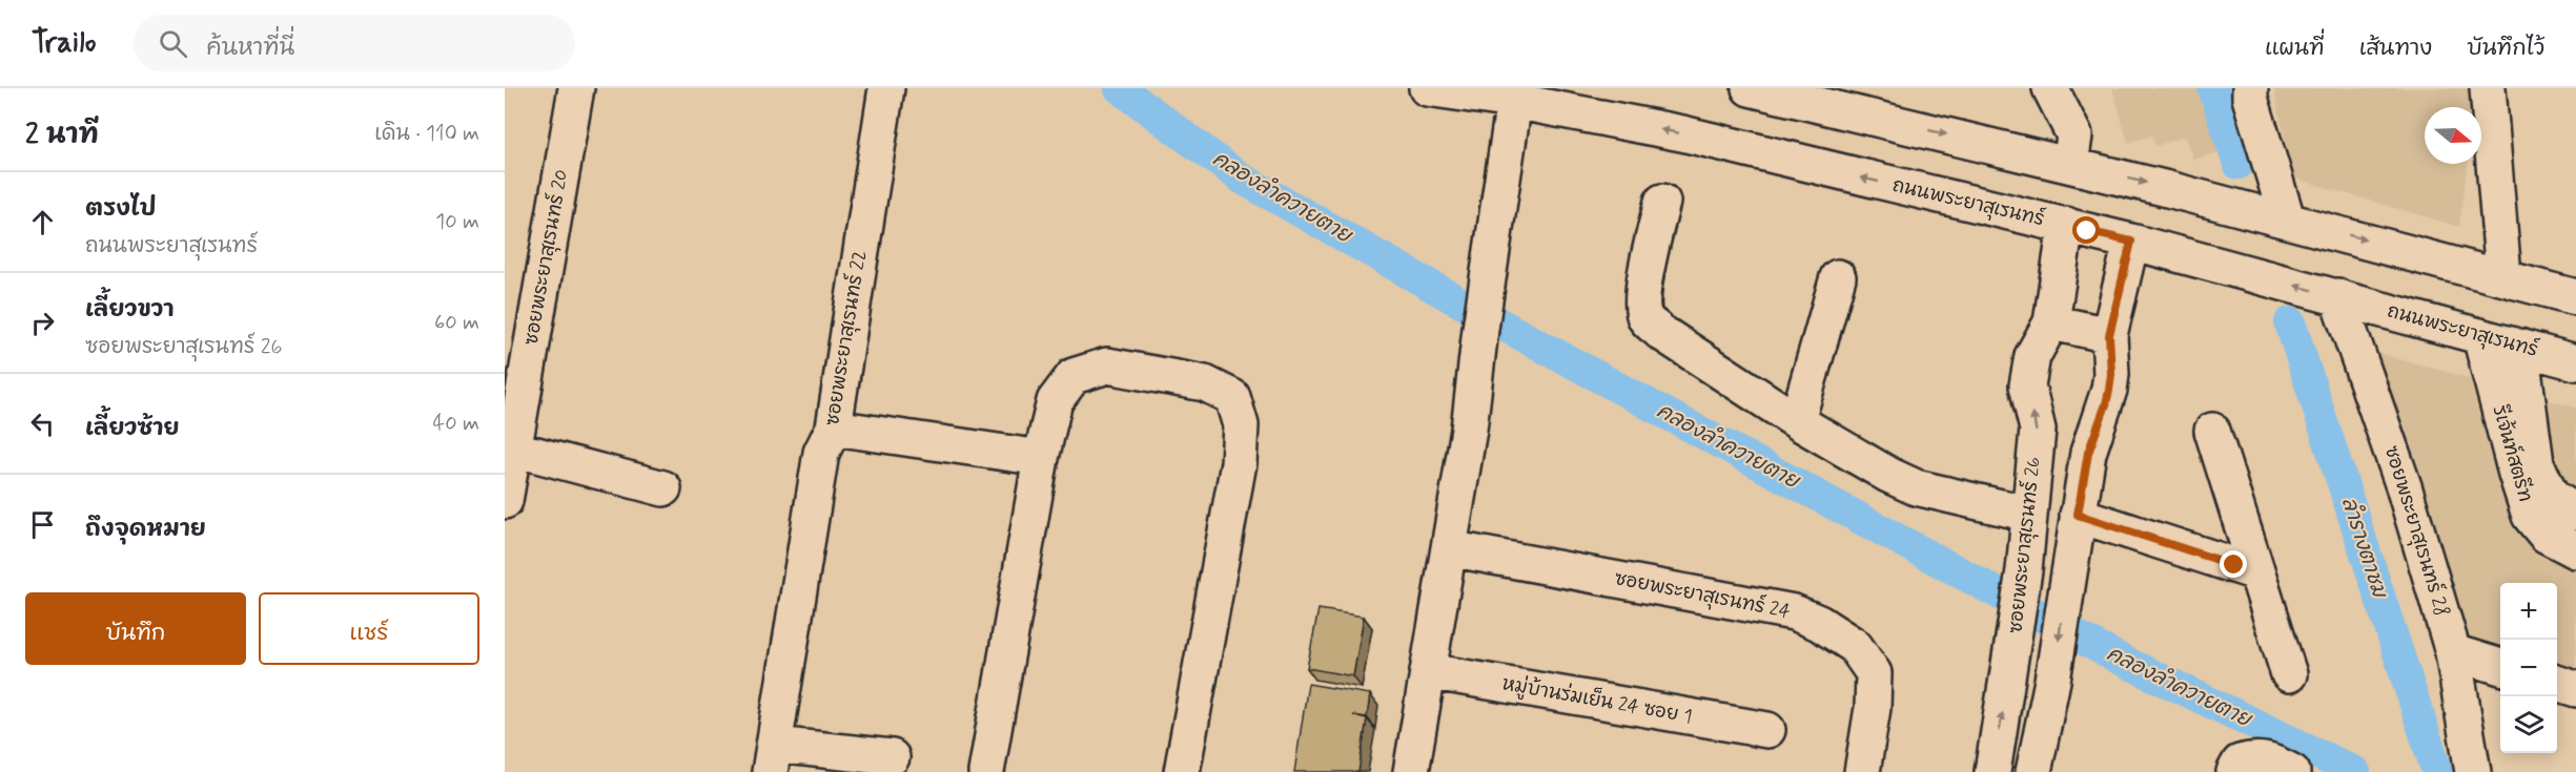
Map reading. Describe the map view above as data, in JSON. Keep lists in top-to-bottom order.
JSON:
{
  "streets": {
    "street": [
      "ถนนพระยาสุเรนทร์",
      "ซอยพระยาสุเรนทร์ 20",
      "ซอยพระยาสุเรนทร์ 22",
      "รีเจ้นท์สตรีท",
      "ซอยพระยาสุเรนทร์ 28",
      "ซอยพระยาสุเรนทร์ 26",
      "ซอยพระยาสุเรนทร์ 24",
      "หมู่บ้านร่มเย็น 24 ซอย 1"
    ]
  },
  "crossings": [
    ["ถนนพระยาสุเรนทร์", "รีเจ้นท์สตรีท"],
    ["ถนนพระยาสุเรนทร์", "ซอยพระยาสุเรนทร์ 28"],
    ["ถนนพระยาสุเรนทร์", "ซอยพระยาสุเรนทร์ 26"]
  ],
  "water": ["คลองลำควายตาย", "ลำรางตาชม"],
  "north": "right",
  "page": {
    "header": "Trailo",
    "search": "ค้นหาที่นี่",
    "nav": ["แผนที่", "เส้นทาง", "บันทึกไว้"],
    "heading": ["2 นาที", "เดิน · 110 m"],
    "list": [
      ["ตรงไป", "ถนนพระยาสุเรนทร์", "10 m"],
      ["เลี้ยวขวา", "ซอยพระยาสุเรนทร์ 26", "60 m"],
      ["เลี้ยวซ้าย", "40 m"],
      "ถึงจุดหมาย"
    ],
    "buttons": ["บันทึก", "แชร์"],
    "map_buttons": ["+", "−"]
  }
}
